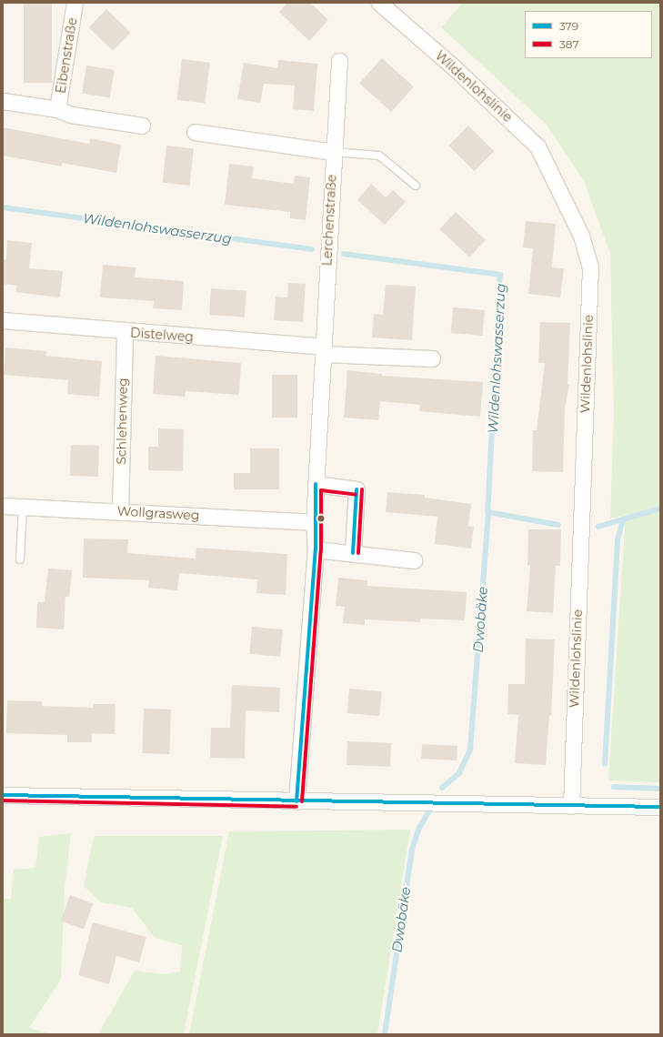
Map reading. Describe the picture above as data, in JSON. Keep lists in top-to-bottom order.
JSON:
{
  "streets": {
    "street": [
      "Eibenstraße",
      "Wildenlohslinie",
      "Lerchenstraße",
      "Distelweg",
      "Schlehenweg",
      "Wollgrasweg"
    ]
  },
  "crossings": [
    ["Lerchenstraße", "Distelweg"],
    ["Lerchenstraße", "Wollgrasweg"],
    ["Distelweg", "Schlehenweg"],
    ["Schlehenweg", "Wollgrasweg"]
  ],
  "water": ["Wildenlohswasserzug", "Dwobäke"],
  "lines": ["transit line 379", "transit line 387"],
  "legend": ["379", "387"]
}
